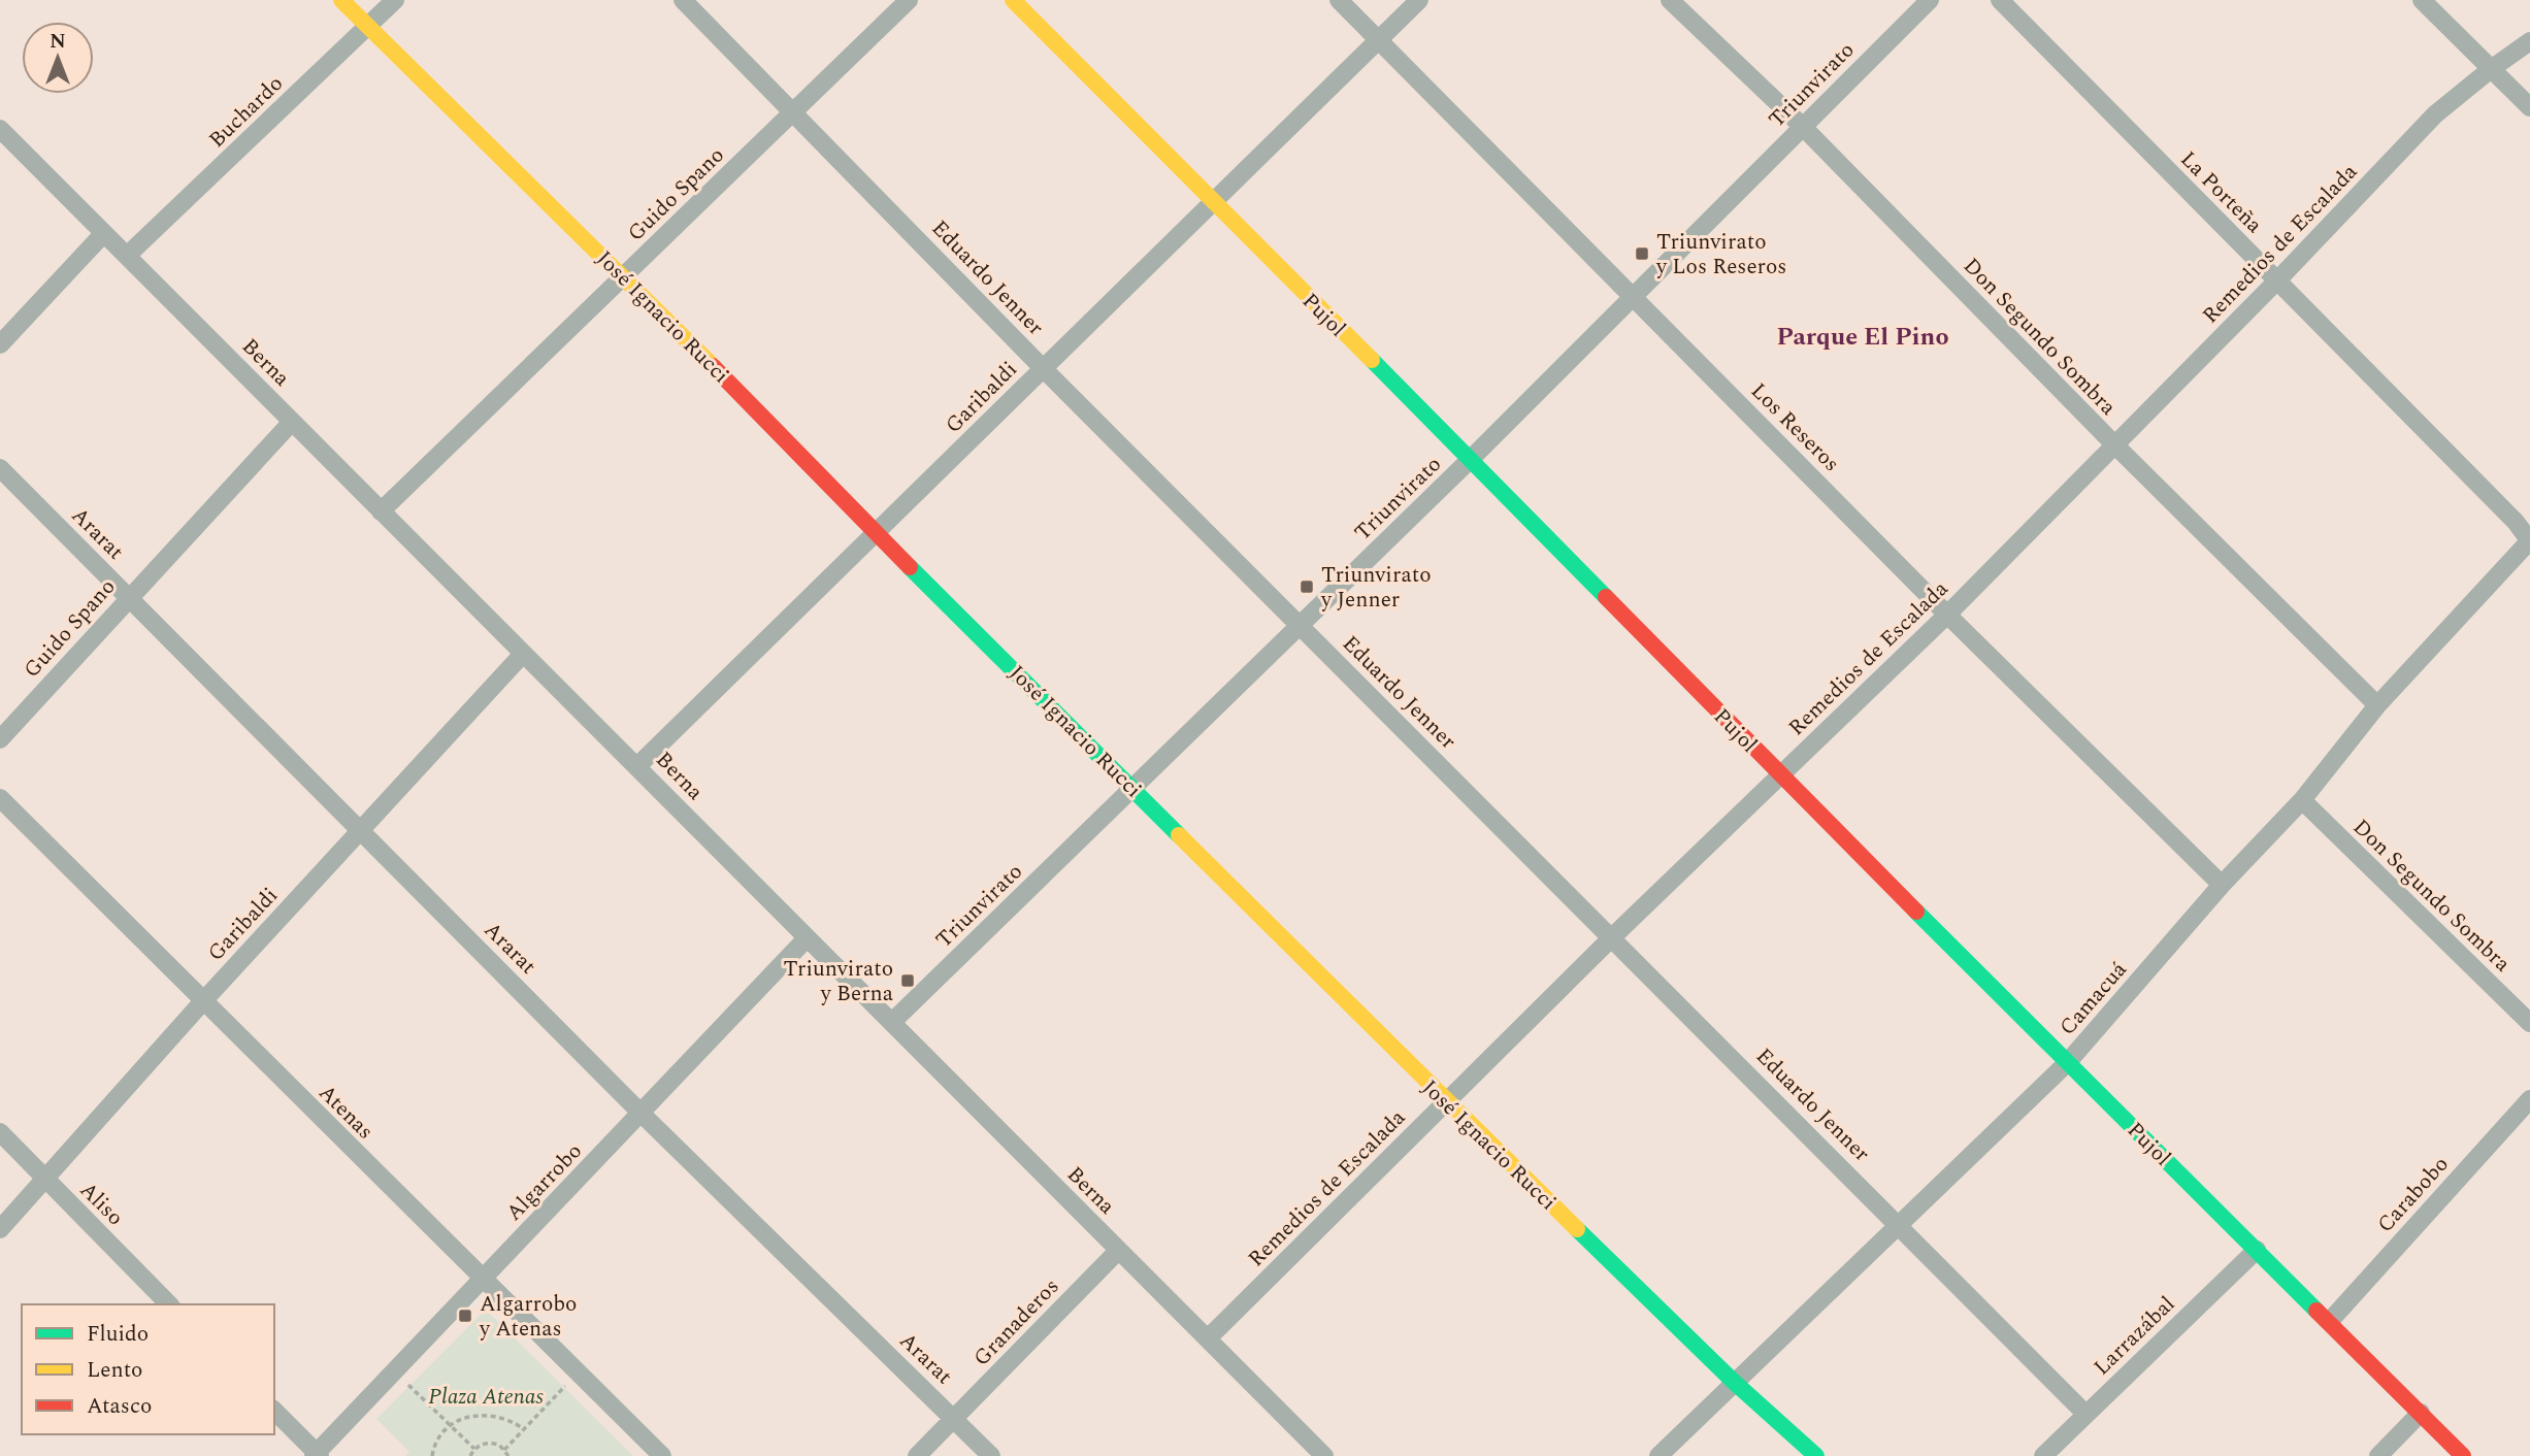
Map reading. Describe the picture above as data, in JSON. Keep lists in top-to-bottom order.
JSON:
{
  "streets": {
    "street": [
      "Triunvirato",
      "Buchardo",
      "La Porteña",
      "Guido Spano",
      "Remedios de Escalada",
      "Eduardo Jenner",
      "Pujol",
      "José Ignacio Rucci",
      "Don Segundo Sombra",
      "Berna",
      "Garibaldi",
      "Los Reseros",
      "Ararat",
      "Camacuá",
      "Atenas",
      "Algarrobo",
      "Carabobo",
      "Aliso",
      "Granaderos",
      "Larrazábal"
    ]
  },
  "crossings": [
    ["Triunvirato", "Eduardo Jenner"],
    ["Triunvirato", "Pujol"],
    ["Triunvirato", "José Ignacio Rucci"],
    ["Triunvirato", "Don Segundo Sombra"],
    ["Triunvirato", "Berna"],
    ["Triunvirato", "Los Reseros"],
    ["Buchardo", "José Ignacio Rucci"],
    ["Buchardo", "Berna"],
    ["La Porteña", "Remedios de Escalada"],
    ["La Porteña", "Camacuá"],
    ["Guido Spano", "Eduardo Jenner"],
    ["Guido Spano", "José Ignacio Rucci"],
    ["Guido Spano", "Berna"],
    ["Guido Spano", "Ararat"],
    ["Remedios de Escalada", "Eduardo Jenner"],
    ["Remedios de Escalada", "Pujol"],
    ["Remedios de Escalada", "José Ignacio Rucci"],
    ["Remedios de Escalada", "Don Segundo Sombra"],
    ["Remedios de Escalada", "Berna"],
    ["Remedios de Escalada", "Los Reseros"],
    ["Eduardo Jenner", "Garibaldi"],
    ["Eduardo Jenner", "Camacuá"],
    ["Eduardo Jenner", "Larrazábal"],
    ["Pujol", "Garibaldi"],
    ["Pujol", "Camacuá"],
    ["Pujol", "Carabobo"],
    ["Pujol", "Larrazábal"],
    ["José Ignacio Rucci", "Garibaldi"],
    ["José Ignacio Rucci", "Camacuá"],
    ["Don Segundo Sombra", "Camacuá"],
    ["Berna", "Garibaldi"],
    ["Berna", "Algarrobo"],
    ["Berna", "Granaderos"],
    ["Garibaldi", "Los Reseros"],
    ["Garibaldi", "Ararat"],
    ["Garibaldi", "Atenas"],
    ["Garibaldi", "Aliso"],
    ["Los Reseros", "Camacuá"],
    ["Ararat", "Algarrobo"],
    ["Ararat", "Granaderos"],
    ["Atenas", "Algarrobo"]
  ],
  "districts": ["Parque El Pino"],
  "parks": ["Plaza Atenas"],
  "places": {
    "transit": [
      "Triunvirato y Los Reseros",
      "Triunvirato y Jenner",
      "Triunvirato y Berna",
      "Algarrobo y Atenas"
    ]
  },
  "legend": ["Fluido", "Lento", "Atasco"],
  "north": "top"
}
